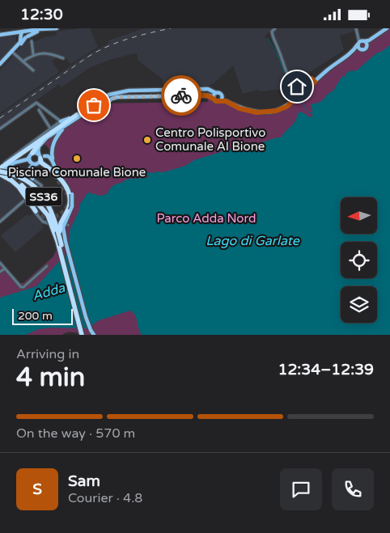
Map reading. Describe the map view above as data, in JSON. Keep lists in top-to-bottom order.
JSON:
{
  "streets": {
    "highway": ["SS36"]
  },
  "water": ["Lago di Garlate", "Adda"],
  "parks": ["Parco Adda Nord"],
  "places": ["Centro Polisportivo Comunale Al Bione", "Piscina Comunale Bione"],
  "scale_bar": "200 m",
  "north": "left",
  "page": {
    "status": "12:30",
    "scale": "200 m",
    "heading": ["4 min", "Arriving in", "12:34–12:39"],
    "panel": ["Sam", "Courier · 4.8"],
    "bar": "On the way · 570 m",
    "round": "S"
  }
}
